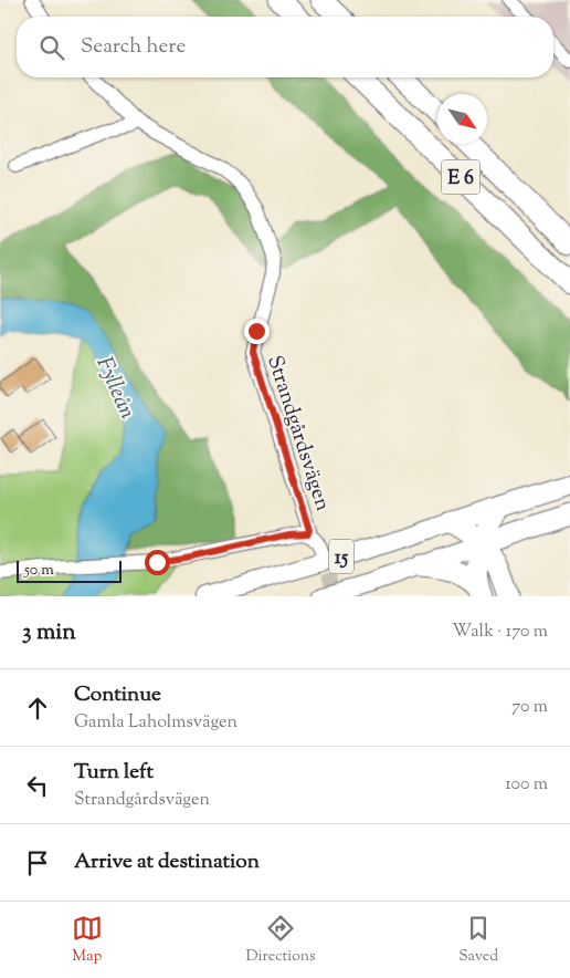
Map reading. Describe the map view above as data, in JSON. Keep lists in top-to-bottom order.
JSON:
{
  "streets": {
    "highway": ["E 6"],
    "main road": ["15"],
    "street": ["Strandgårdsvägen"]
  },
  "water": ["Fylleån"],
  "scale_bar": "50 m",
  "north": "bottom right",
  "page": {
    "search": "Search here",
    "scale": "50 m",
    "heading": ["3 min", "Walk · 170 m"],
    "list": [
      ["Continue", "Gamla Laholmsvägen", "70 m"],
      ["Turn left", "Strandgårdsvägen", "100 m"],
      "Arrive at destination"
    ],
    "nav": ["Map", "Directions", "Saved"]
  }
}
